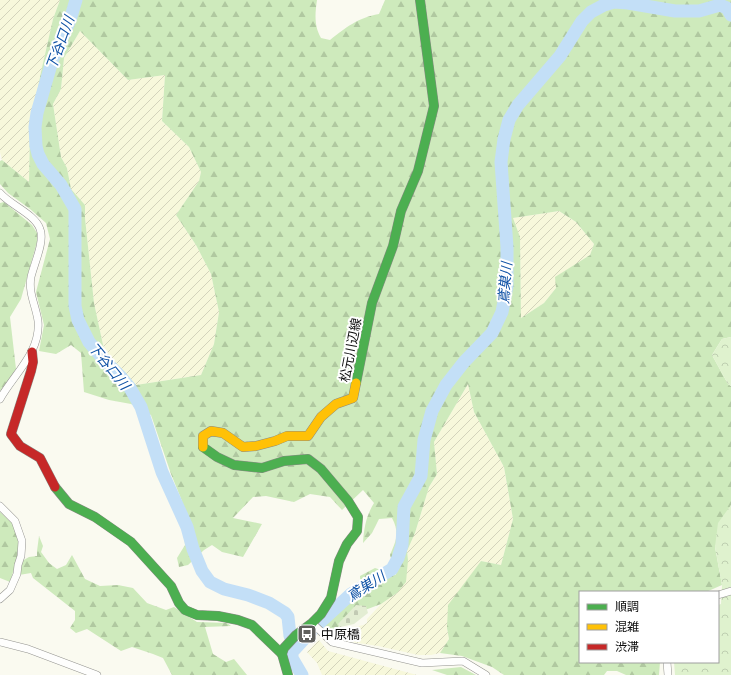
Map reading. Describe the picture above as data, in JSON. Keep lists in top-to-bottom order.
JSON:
{
  "streets": {
    "main road": ["松元川辺線"]
  },
  "water": ["下谷口川", "鳶巣川"],
  "places": {
    "bus stop": ["中原橋"]
  },
  "legend": ["順調", "混雑", "渋滞"]
}
